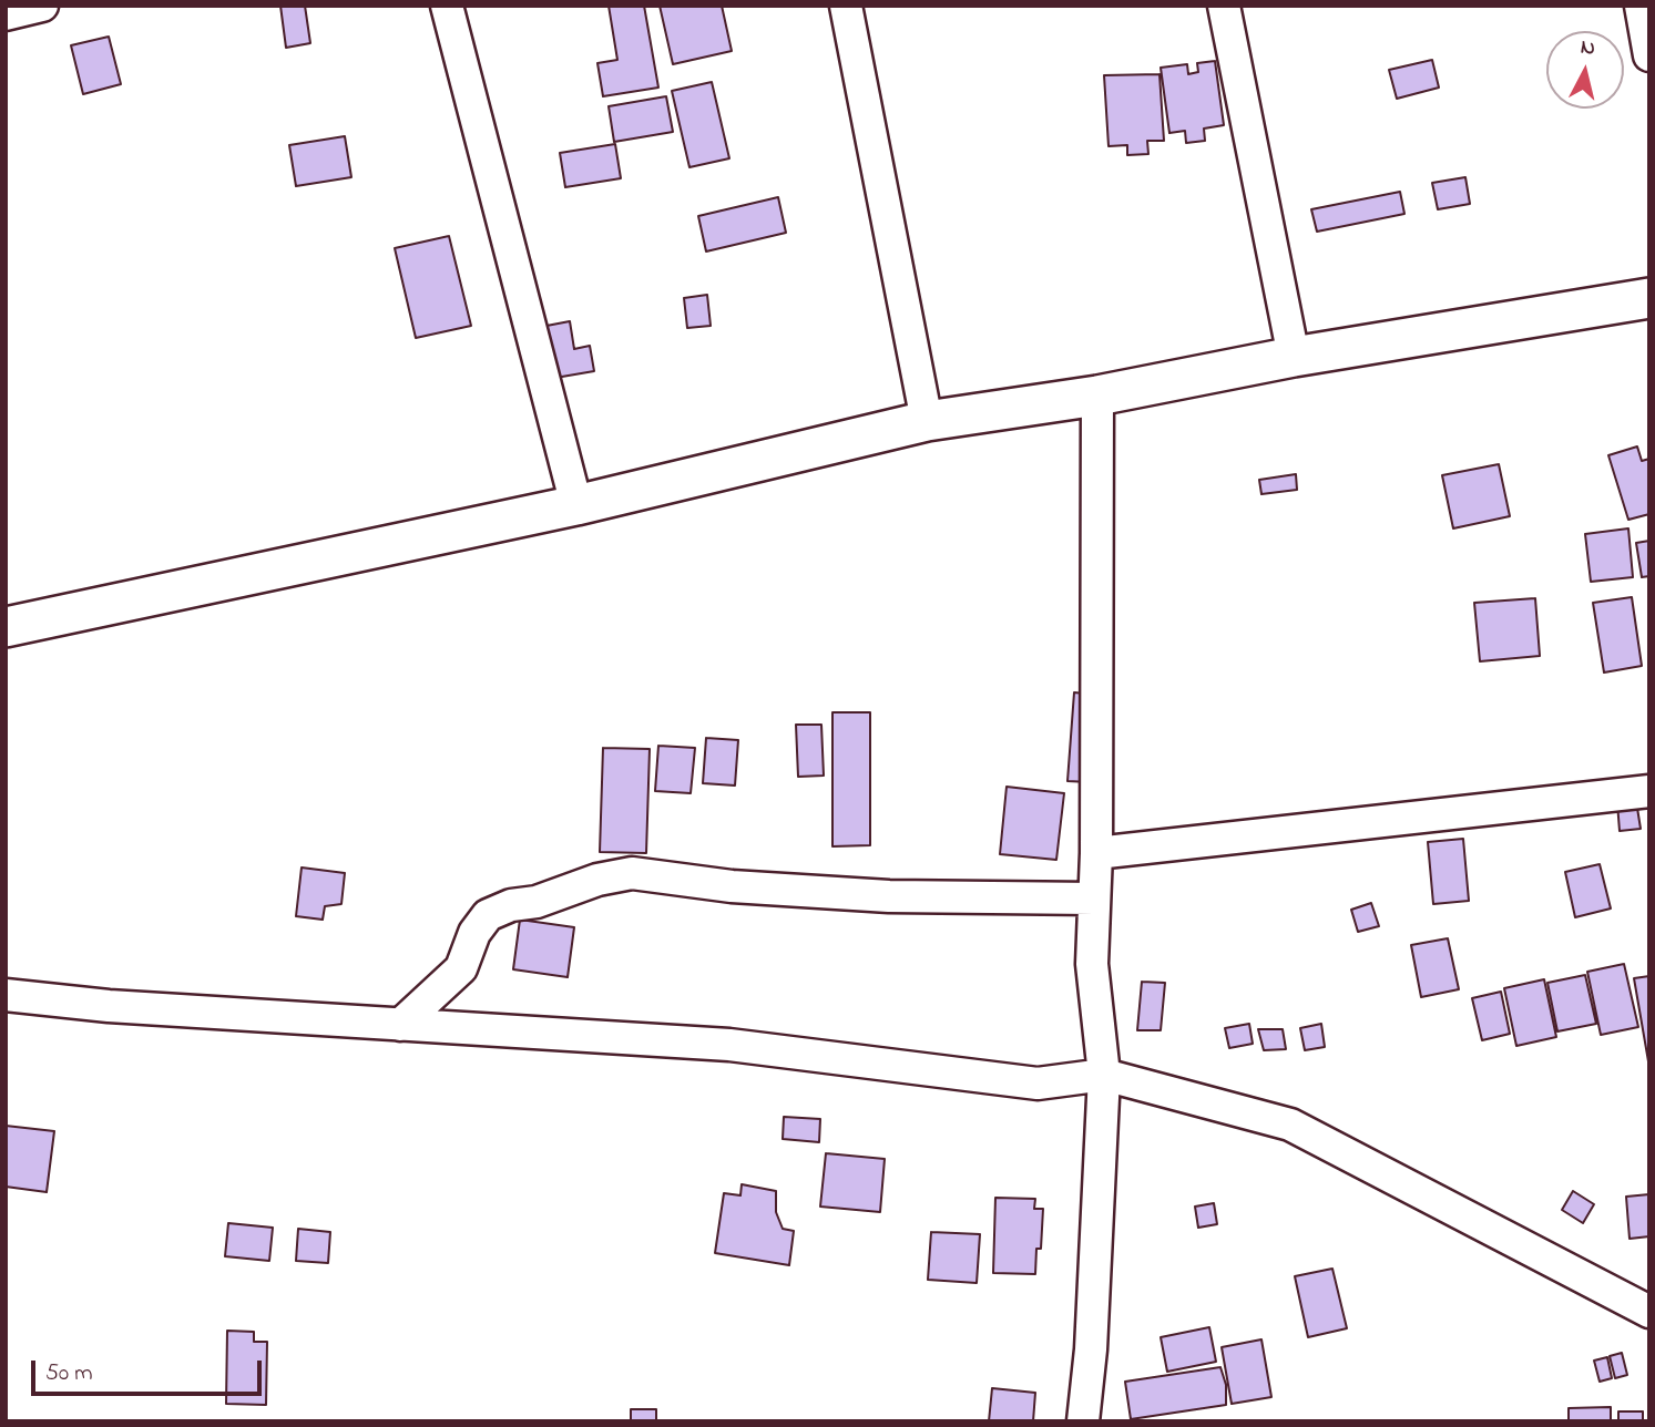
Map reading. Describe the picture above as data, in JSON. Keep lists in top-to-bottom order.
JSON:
{
  "scale_bar": "50 m",
  "north": "top"
}
